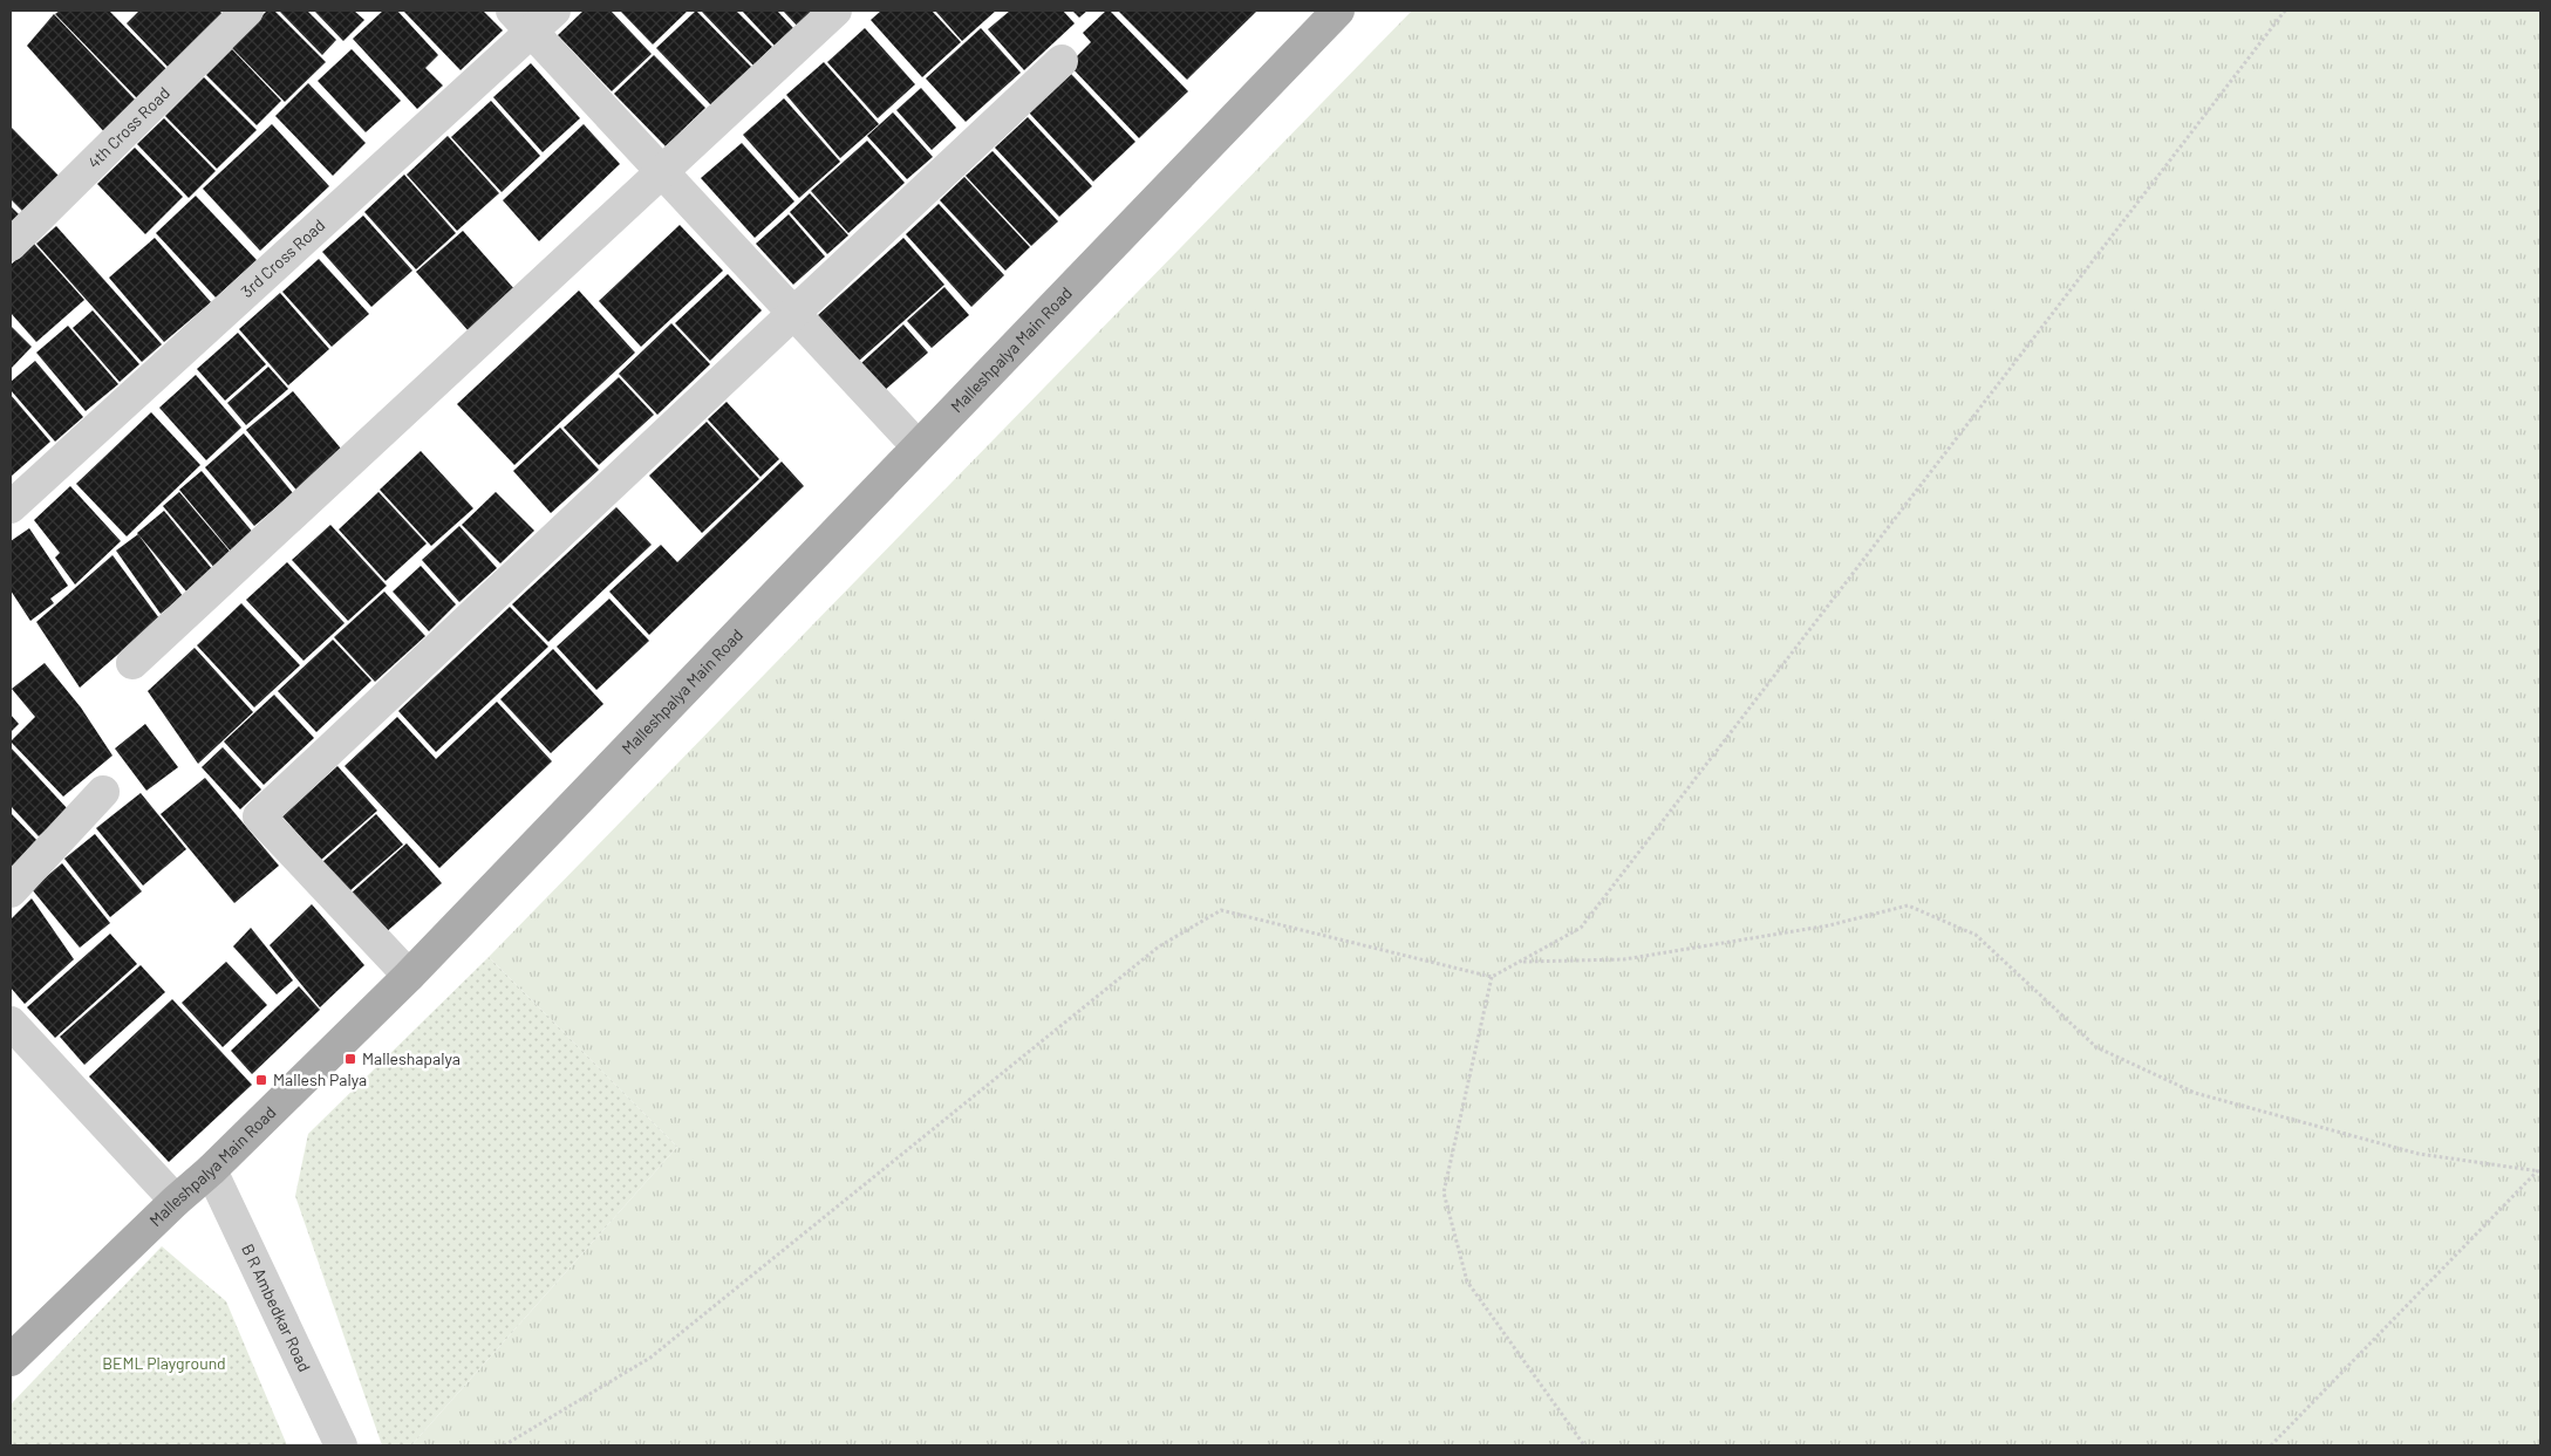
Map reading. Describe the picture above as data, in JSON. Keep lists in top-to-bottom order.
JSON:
{
  "streets": {
    "main road": ["Malleshpalya Main Road"],
    "street": ["4th Cross Road", "3rd Cross Road", "B R Ambedkar Road"]
  },
  "crossings": [
    ["Malleshpalya Main Road", "B R Ambedkar Road"]
  ],
  "parks": ["BEML Playground"],
  "places": {
    "transit": ["Malleshapalya", "Mallesh Palya"]
  }
}
